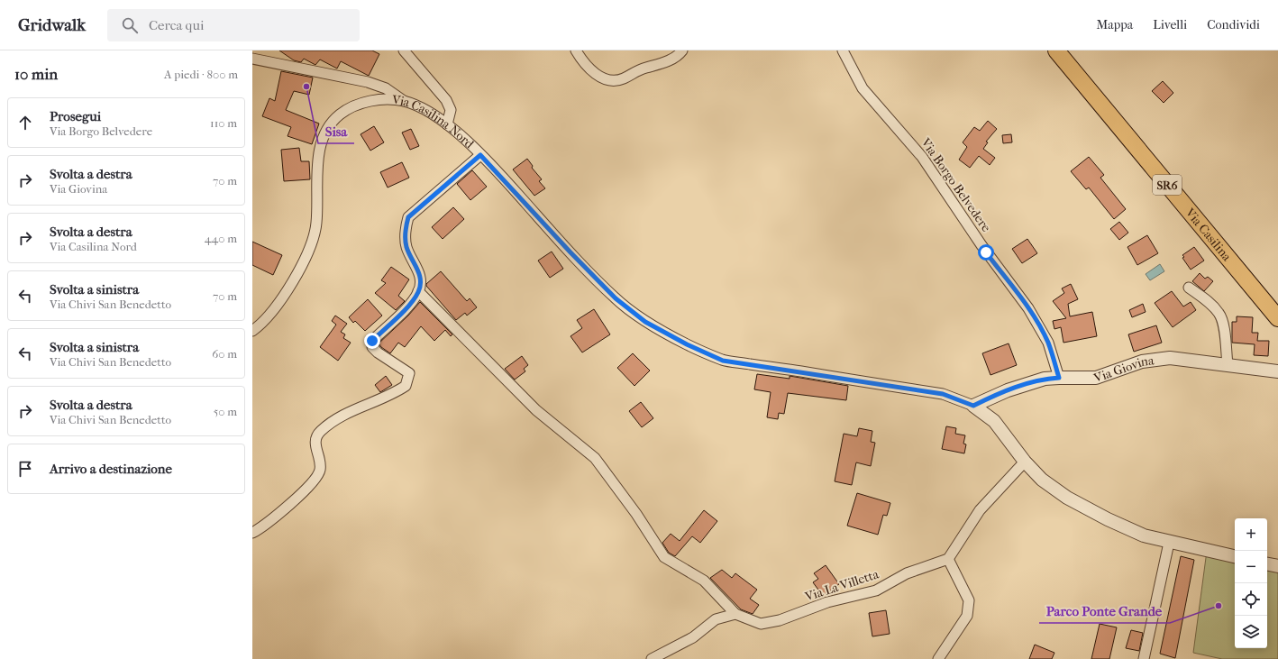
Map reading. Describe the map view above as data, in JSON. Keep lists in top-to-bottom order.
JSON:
{
  "streets": {
    "main road": ["SR6", "Via Casilina"],
    "street": [
      "Via Casilina Nord",
      "Via Borgo Belvedere",
      "Via Giovina",
      "Via La Villetta"
    ]
  },
  "crossings": [
    ["Via Casilina Nord", "Via Giovina"],
    ["Via Borgo Belvedere", "Via Giovina"]
  ],
  "places": ["Sisa", "Parco Ponte Grande"],
  "page": {
    "header": "Gridwalk",
    "search": "Cerca qui",
    "nav": ["Mappa", "Livelli", "Condividi"],
    "heading": ["10 min", "A piedi · 800 m"],
    "list": [
      ["Prosegui", "Via Borgo Belvedere", "110 m"],
      ["Svolta a destra", "Via Giovina", "70 m"],
      ["Svolta a destra", "Via Casilina Nord", "440 m"],
      ["Svolta a sinistra", "Via Chivi San Benedetto", "70 m"],
      ["Svolta a sinistra", "Via Chivi San Benedetto", "60 m"],
      ["Svolta a destra", "Via Chivi San Benedetto", "50 m"],
      "Arrivo a destinazione"
    ],
    "map_buttons": ["+", "−"]
  }
}
